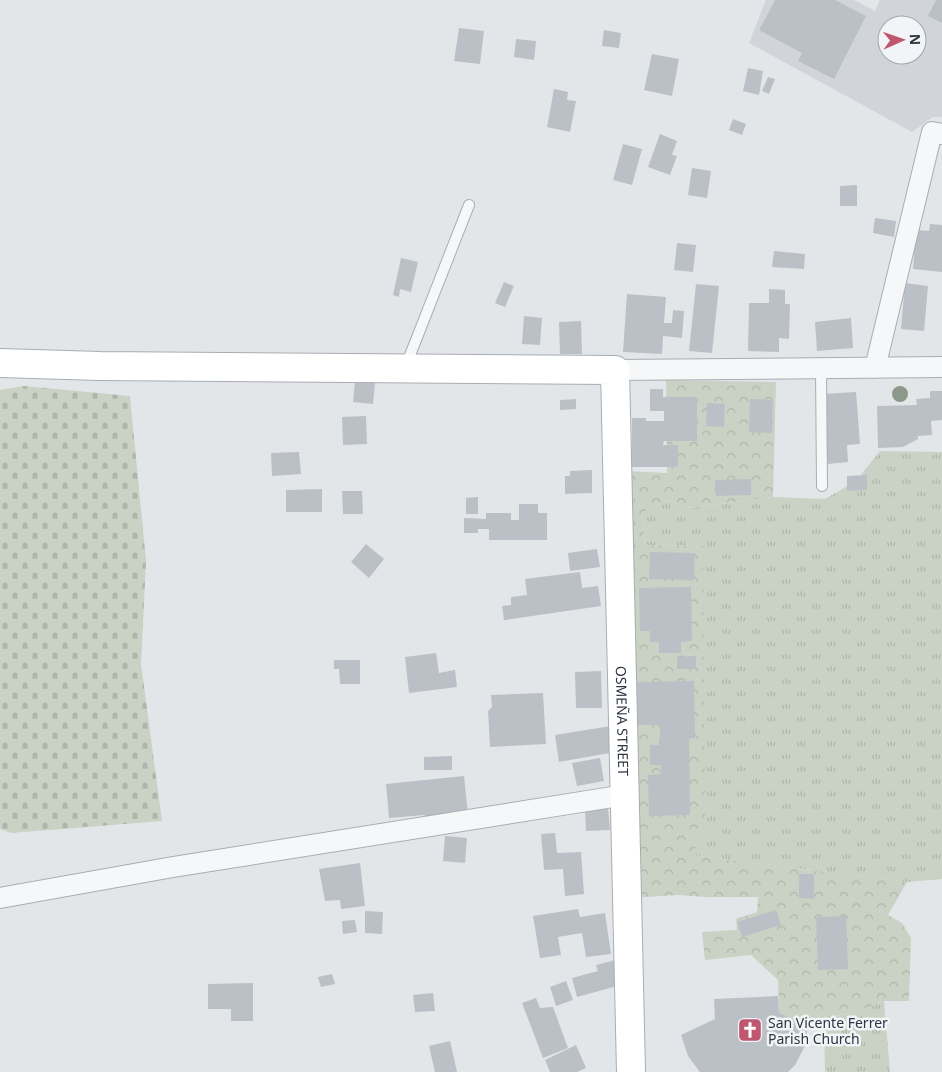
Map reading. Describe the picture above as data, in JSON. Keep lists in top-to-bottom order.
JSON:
{
  "streets": {
    "main road": ["OSMEÑA STREET"]
  },
  "places": {
    "church": ["San Vicente Ferrer Parish Church"]
  },
  "north": "right"
}
